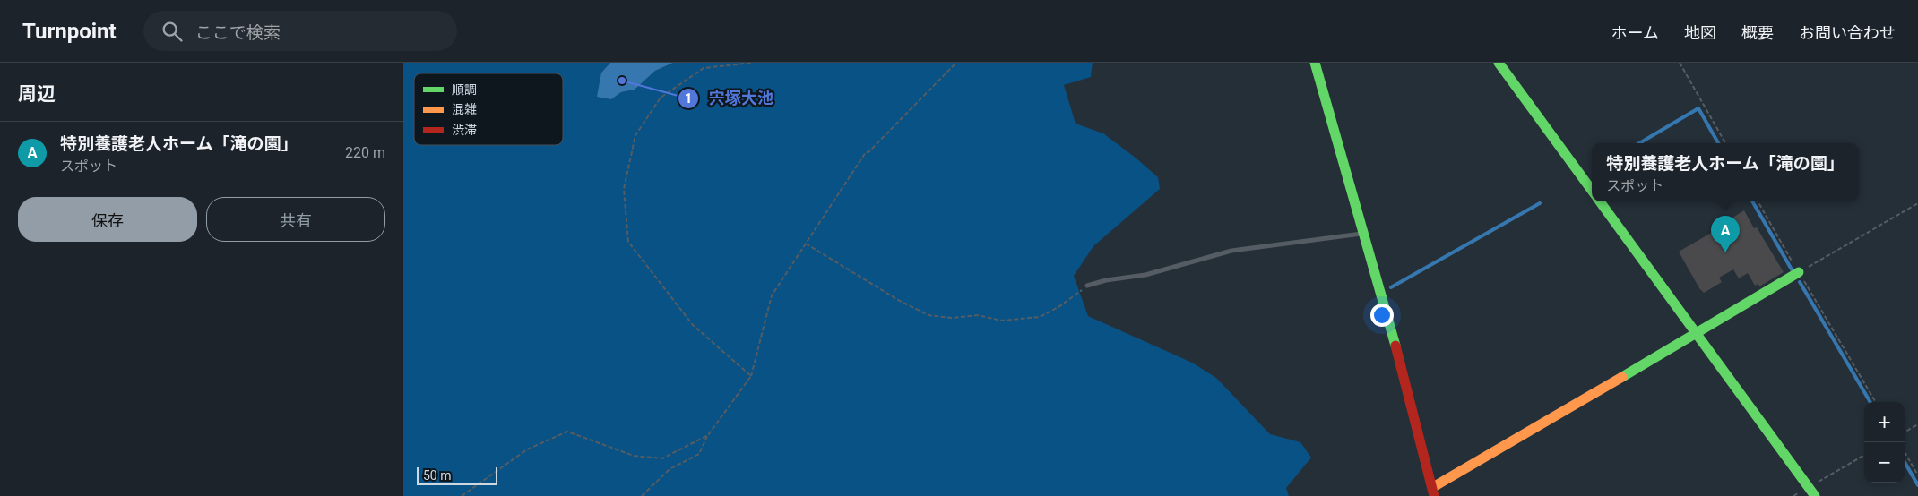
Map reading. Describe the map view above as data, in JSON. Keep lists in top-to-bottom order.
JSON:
{
  "places": ["宍塚大池"],
  "legend": ["順調", "混雑", "渋滞"],
  "scale_bar": "50 m",
  "page": {
    "header": "Turnpoint",
    "search": "ここで検索",
    "nav": [
      "ホーム",
      "地図",
      "概要",
      "お問い合わせ"
    ],
    "heading": "周辺",
    "list": [
      {
        "mark": "A",
        "name": "特別養護老人ホーム「滝の園」",
        "note": "スポット",
        "value": "220 m"
      }
    ],
    "popup": ["特別養護老人ホーム「滝の園」", "スポット"],
    "buttons": ["保存", "共有"],
    "pins": "A",
    "map_buttons": ["+", "−"],
    "scale": "50 m"
  }
}
